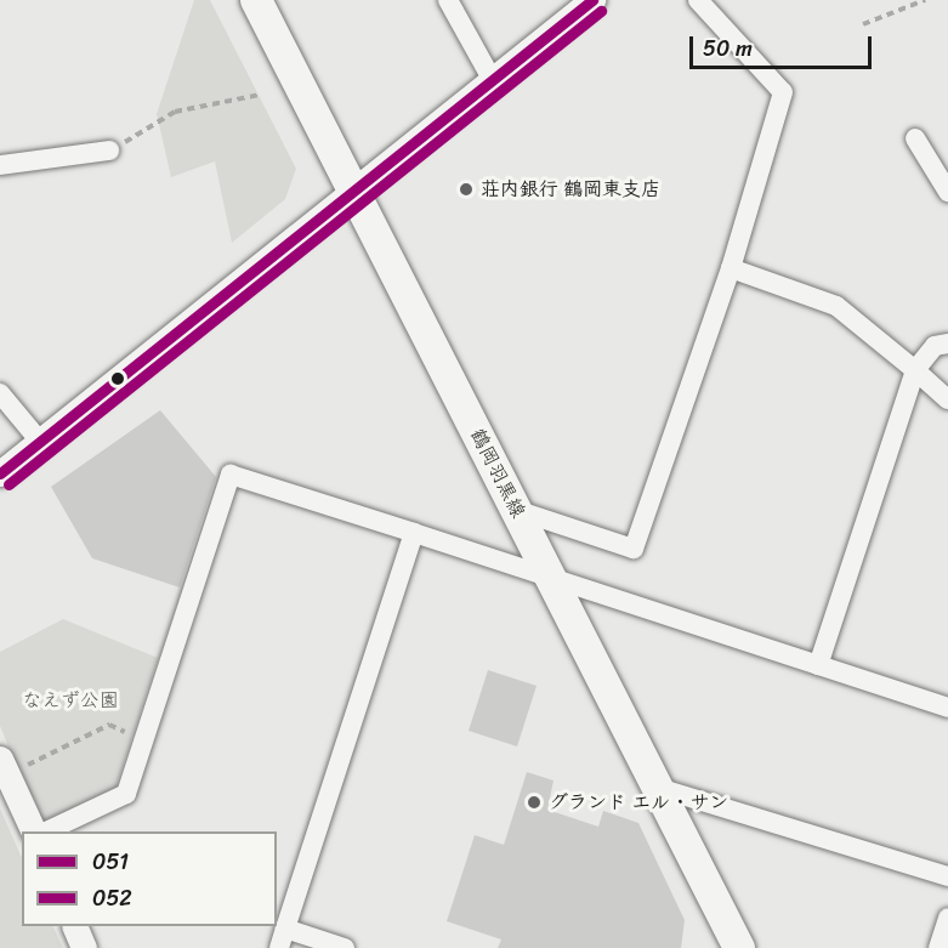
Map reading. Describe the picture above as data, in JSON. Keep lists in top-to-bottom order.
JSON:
{
  "streets": {
    "main road": ["鶴岡羽黒線"]
  },
  "parks": ["なえず公園"],
  "places": ["荘内銀行 鶴岡東支店", "グランド エル・サン"],
  "lines": ["transit line 051", "transit line 052"],
  "legend": ["051", "052"],
  "scale_bar": "50 m"
}
